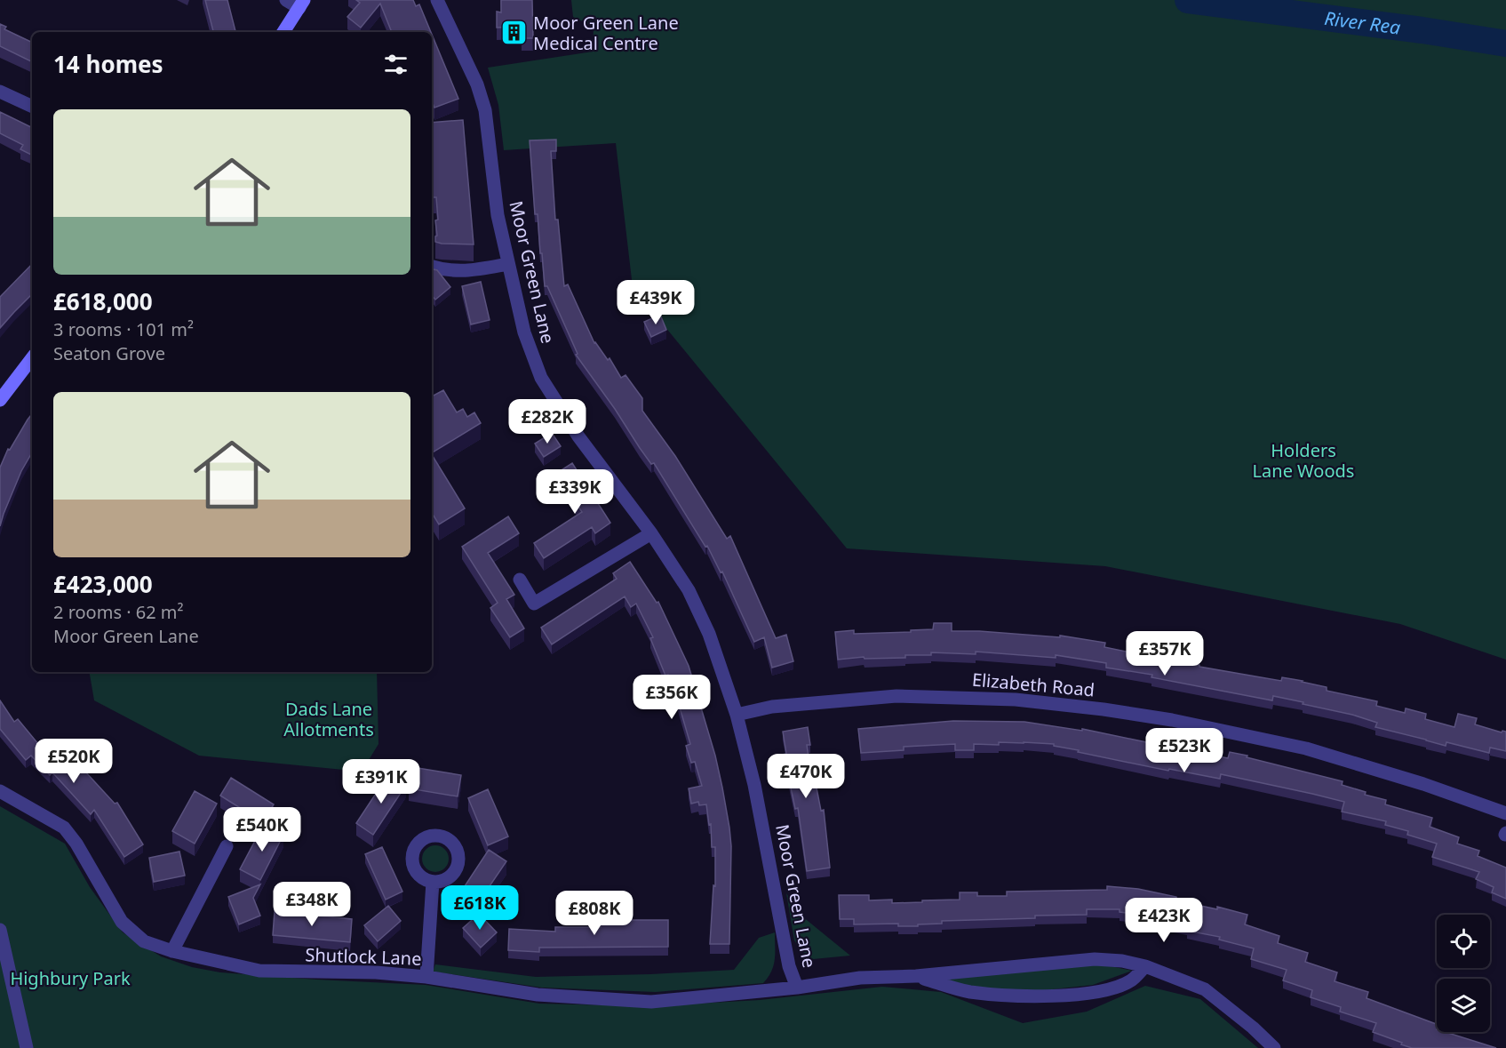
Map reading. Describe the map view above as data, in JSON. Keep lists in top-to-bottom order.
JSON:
{
  "streets": {
    "street": ["Moor Green Lane", "Elizabeth Road", "Shutlock Lane"]
  },
  "crossings": [
    ["Moor Green Lane", "Elizabeth Road"],
    ["Moor Green Lane", "Shutlock Lane"]
  ],
  "water": ["River Rea"],
  "parks": ["Holders Lane Woods", "Dads Lane Allotments", "Highbury Park"],
  "places": {
    "building": ["Moor Green Lane Medical Centre"]
  },
  "page": {
    "heading": "14 homes",
    "list": [
      {
        "name": "£618,000",
        "note": "3 rooms · 101 m² · Seaton Grove"
      },
      {
        "name": "£423,000",
        "note": "2 rooms · 62 m² · Moor Green Lane"
      }
    ],
    "price": [
      "£439K",
      "£282K",
      "£339K",
      "£357K",
      "£356K",
      "£523K",
      "£520K",
      "£470K",
      "£391K",
      "£540K",
      "£348K",
      "£618K",
      "£808K",
      "£423K"
    ]
  }
}
